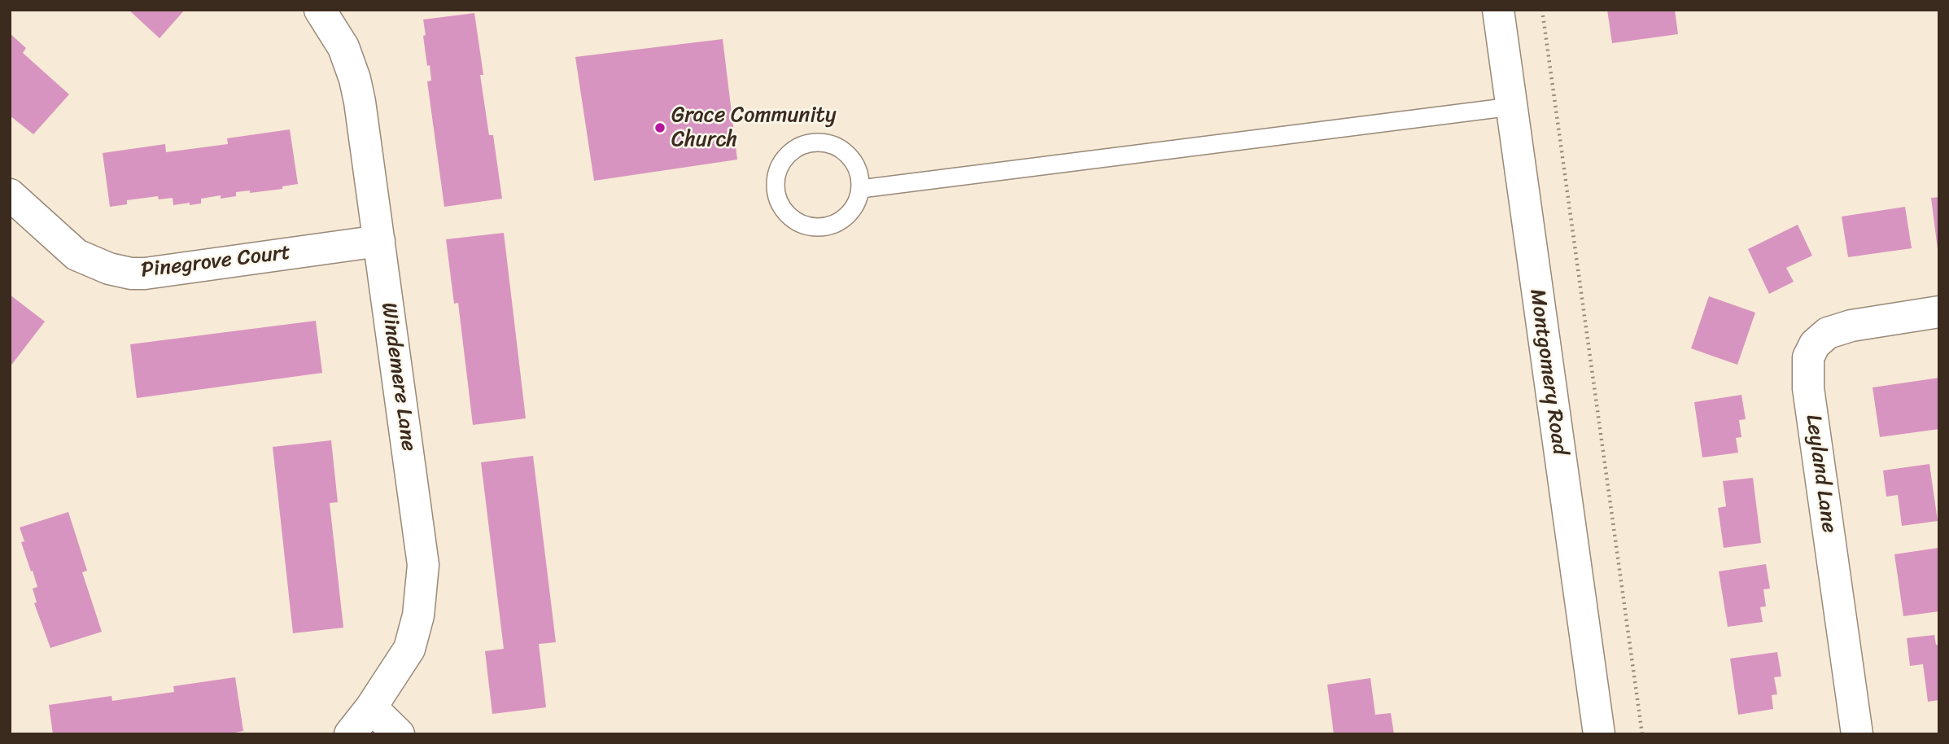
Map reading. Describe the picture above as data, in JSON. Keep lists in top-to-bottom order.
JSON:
{
  "streets": {
    "street": [
      "Pinegrove Court",
      "Montgomery Road",
      "Windemere Lane",
      "Leyland Lane"
    ]
  },
  "crossings": [
    ["Pinegrove Court", "Windemere Lane"]
  ],
  "places": ["Grace Community Church"]
}
